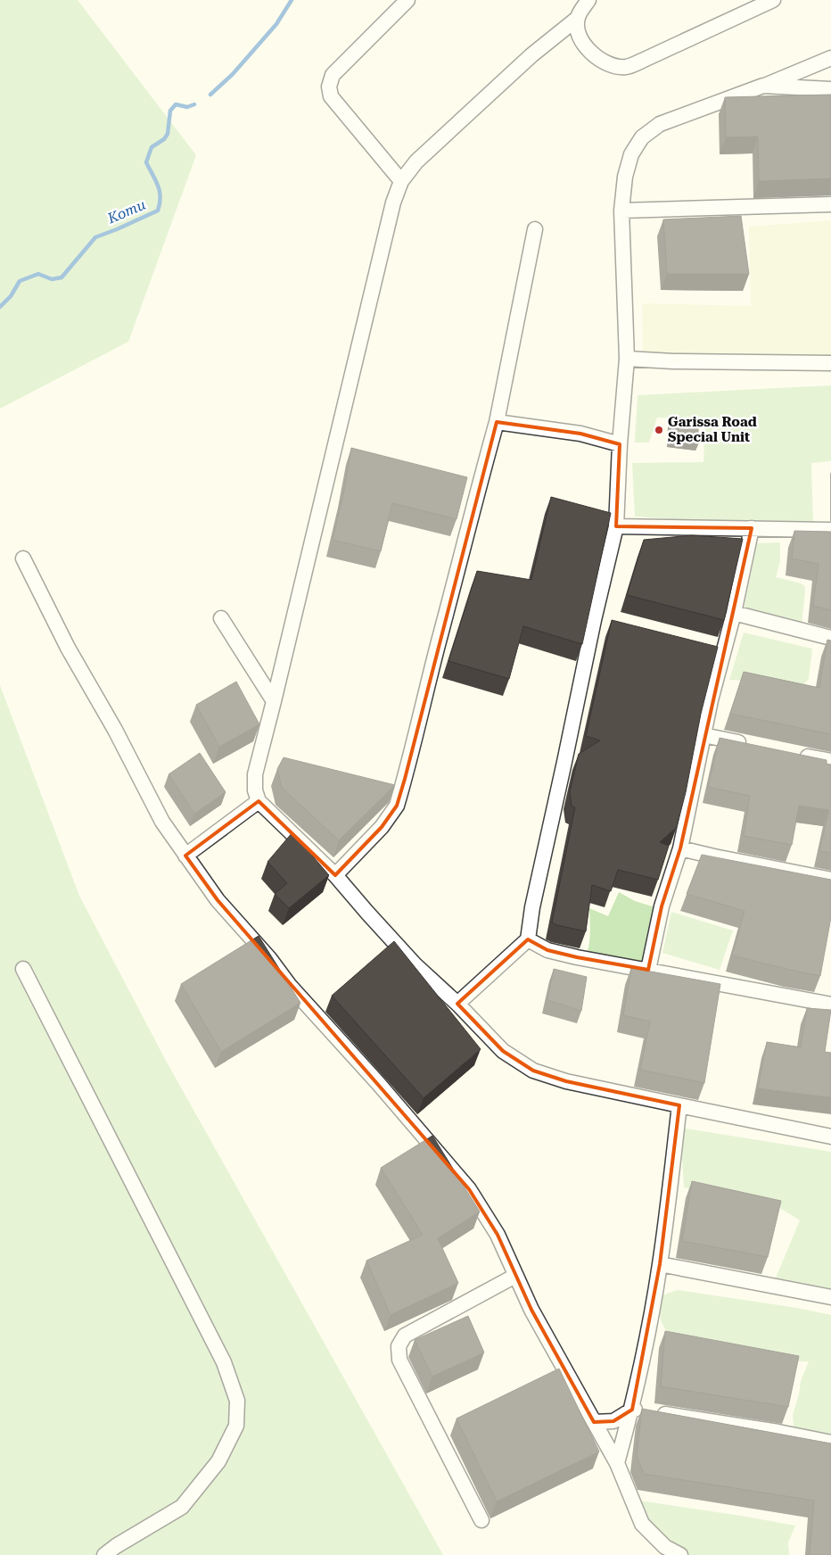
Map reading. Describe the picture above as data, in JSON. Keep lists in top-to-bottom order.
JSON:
{
  "water": ["Komu"],
  "places": ["Garissa Road Special Unit"]
}
